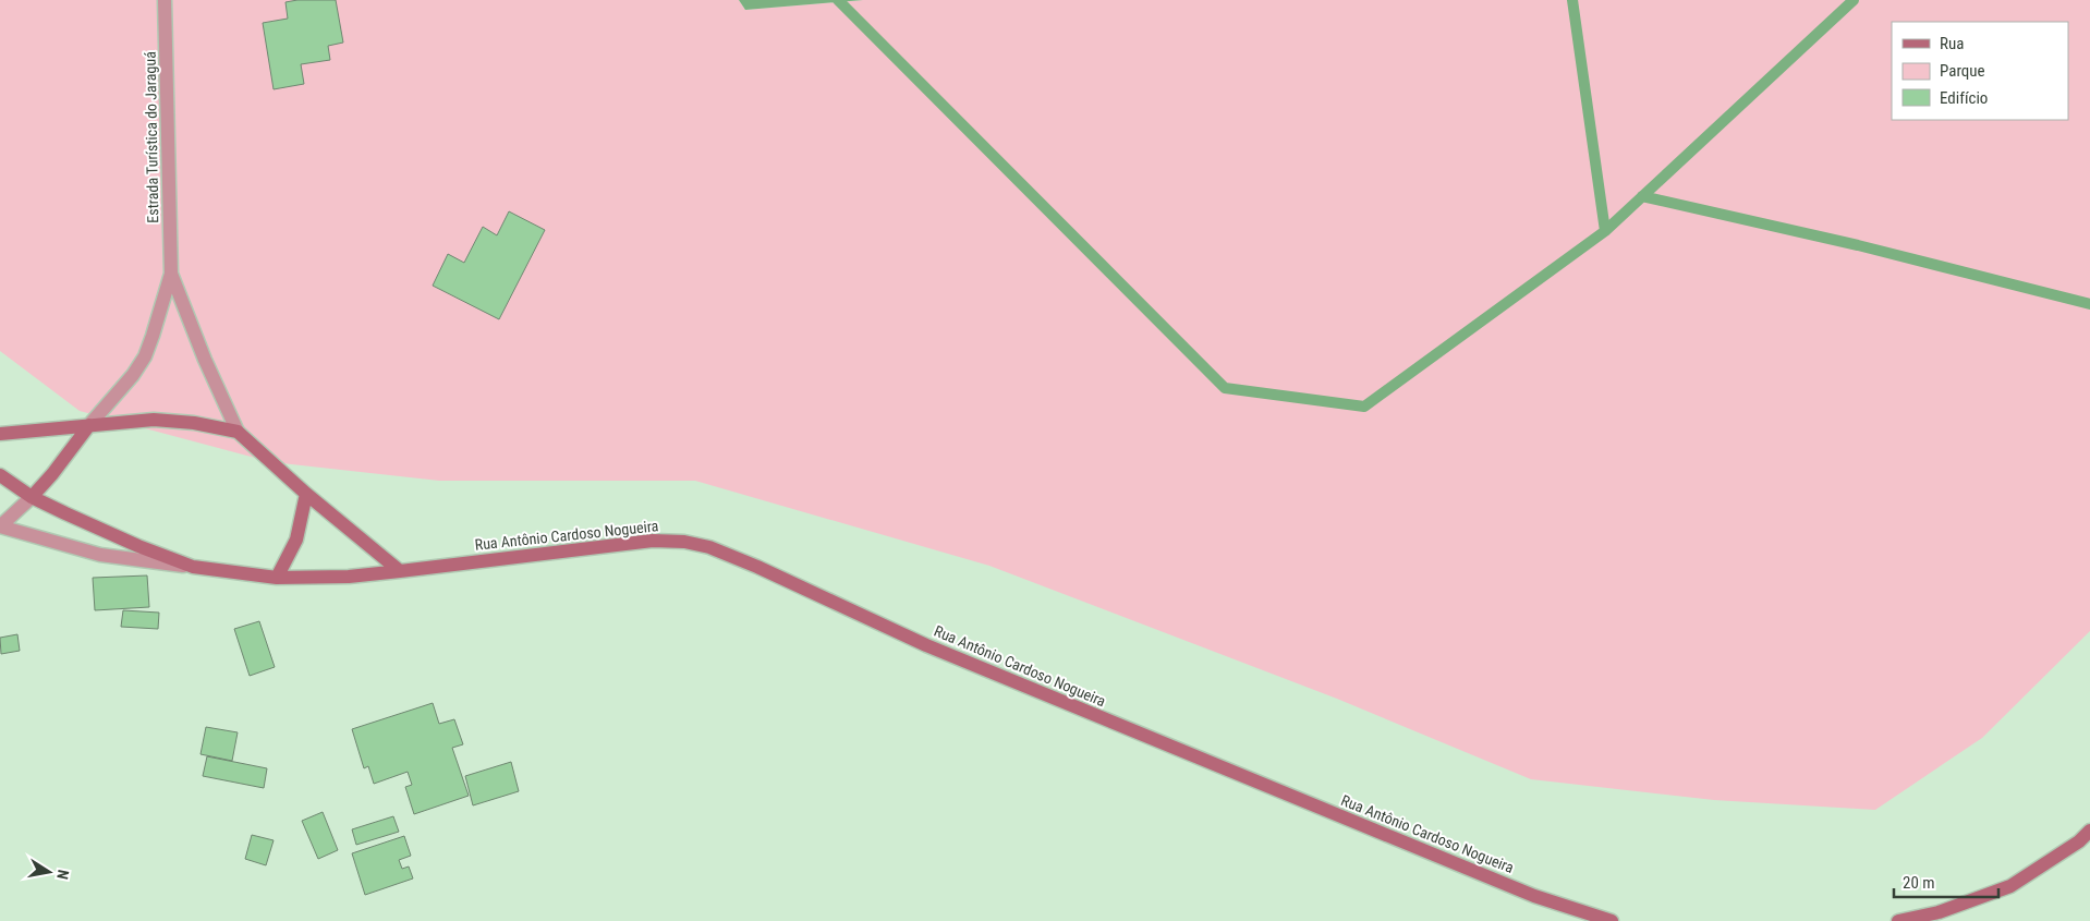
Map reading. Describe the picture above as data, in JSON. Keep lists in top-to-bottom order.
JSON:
{
  "streets": {
    "main road": ["Estrada Turística do Jaraguá", "Rua Antônio Cardoso Nogueira"]
  },
  "legend": ["Rua", "Parque", "Edifício"],
  "scale_bar": "20 m",
  "north": "right"
}
